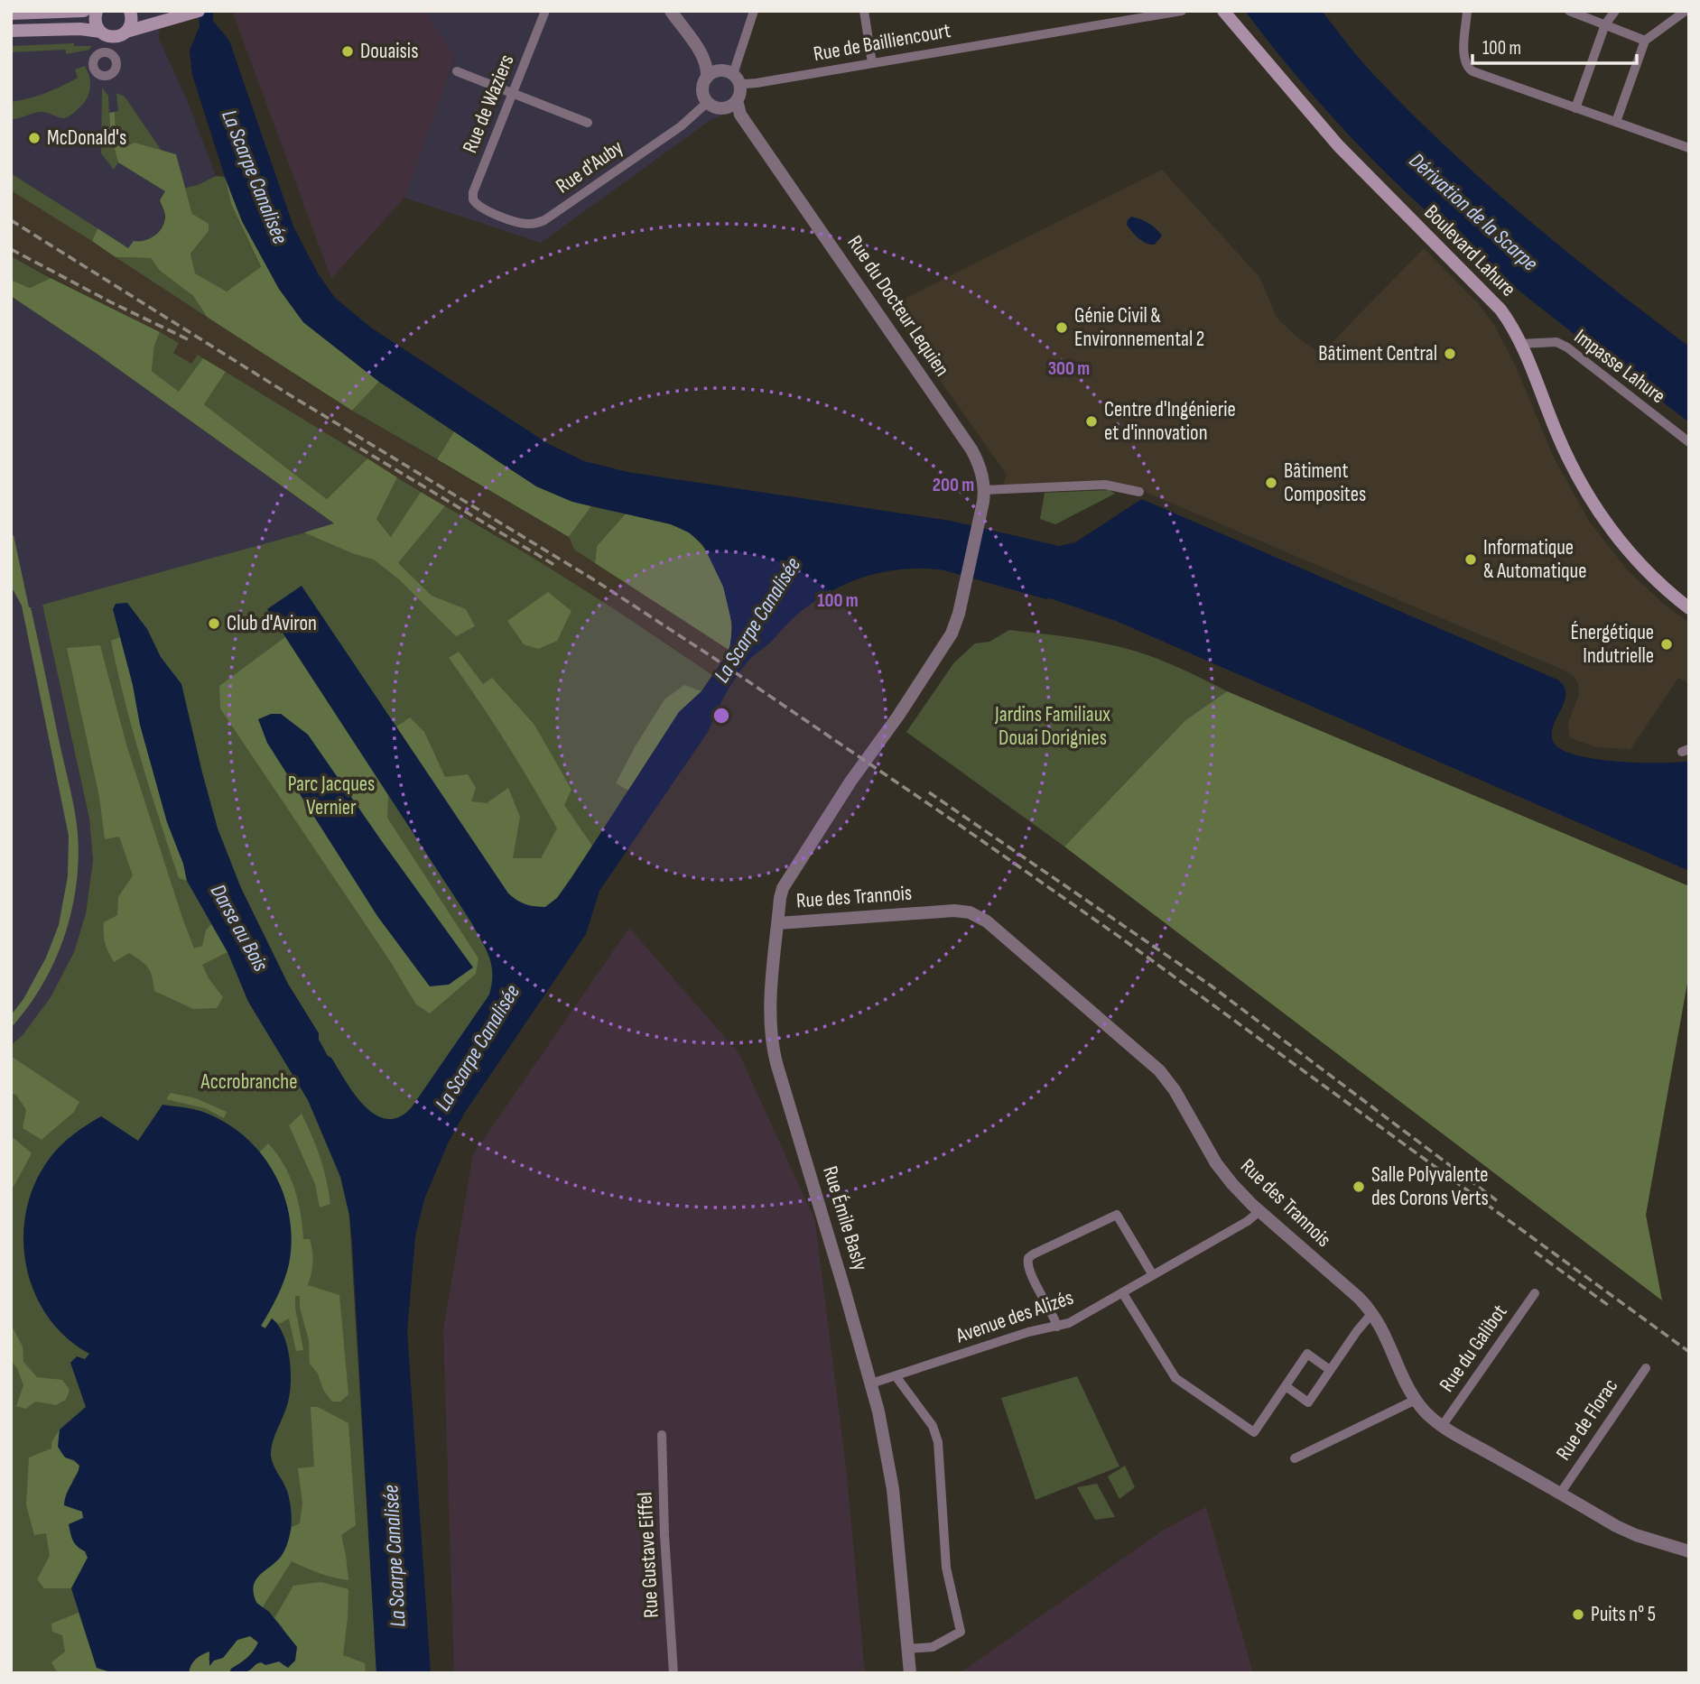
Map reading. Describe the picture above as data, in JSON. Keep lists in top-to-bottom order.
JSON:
{
  "streets": {
    "main road": ["Boulevard Lahure"],
    "street": [
      "Rue de Bailliencourt",
      "Rue de Waziers",
      "Rue d'Auby",
      "Rue du Docteur Lequien",
      "Impasse Lahure",
      "Rue des Trannois",
      "Rue Émile Basly",
      "Avenue des Alizés",
      "Rue du Galibot",
      "Rue de Florac",
      "Rue Gustave Eiffel"
    ]
  },
  "crossings": [
    ["Rue de Bailliencourt", "Rue d'Auby"],
    ["Rue de Bailliencourt", "Rue du Docteur Lequien"],
    ["Rue de Waziers", "Rue d'Auby"],
    ["Rue d'Auby", "Rue du Docteur Lequien"],
    ["Boulevard Lahure", "Impasse Lahure"],
    ["Rue du Docteur Lequien", "Rue Émile Basly"],
    ["Rue des Trannois", "Rue Émile Basly"],
    ["Rue des Trannois", "Avenue des Alizés"],
    ["Rue des Trannois", "Rue du Galibot"],
    ["Rue des Trannois", "Rue de Florac"],
    ["Rue Émile Basly", "Avenue des Alizés"]
  ],
  "water": ["La Scarpe Canalisée", "Dérivation de la Scarpe", "Darse au Bois"],
  "parks": ["Jardins Familiaux Douai Dorignies", "Parc Jacques Vernier", "Accrobranche"],
  "places": [
    "Douaisis",
    "McDonald's",
    "Génie Civil & Environnemental 2",
    "Bâtiment Central",
    "Centre d'Ingénierie et d'innovation",
    "Bâtiment Composites",
    "Informatique & Automatique",
    "Club d'Aviron",
    "Énergétique Indutrielle",
    "Salle Polyvalente des Corons Verts",
    "Puits n° 5"
  ],
  "scale_bar": "100 m",
  "rings": ["300 m", "200 m", "100 m"]
}
